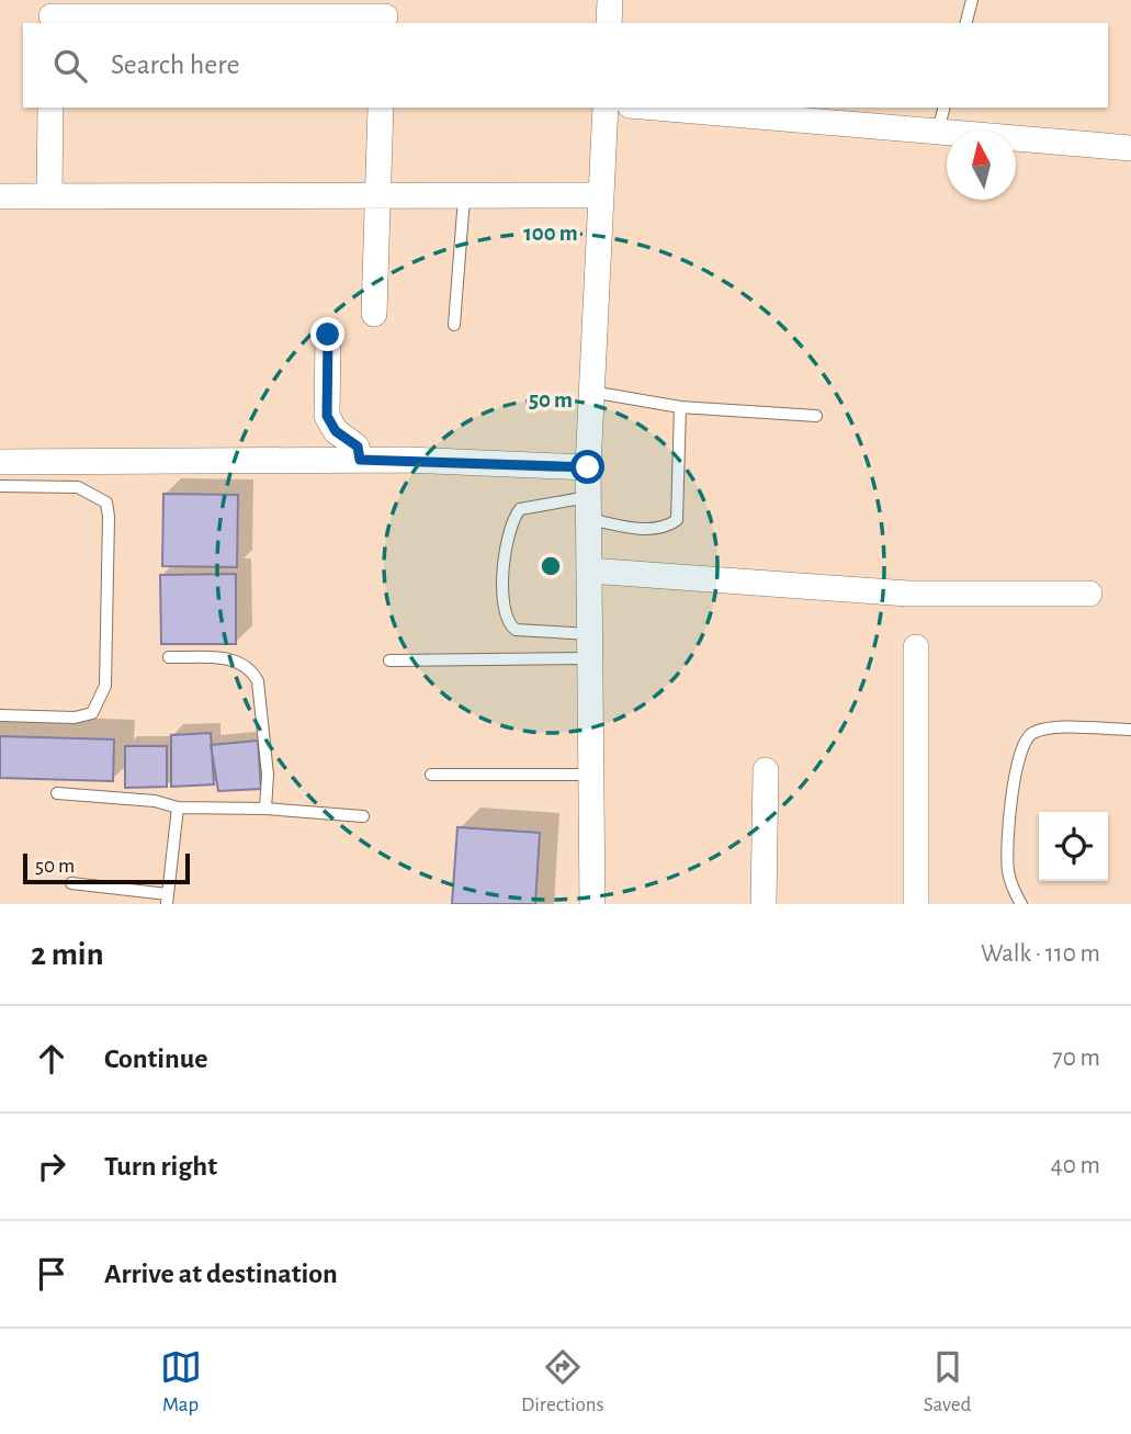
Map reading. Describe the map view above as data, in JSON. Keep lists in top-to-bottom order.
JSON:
{
  "scale_bar": "50 m",
  "north": "top",
  "page": {
    "search": "Search here",
    "scale": "50 m",
    "heading": ["2 min", "Walk · 110 m"],
    "list": [
      ["Continue", "70 m"],
      ["Turn right", "40 m"],
      "Arrive at destination"
    ],
    "nav": ["Map", "Directions", "Saved"]
  },
  "rings": ["100 m", "50 m"]
}
